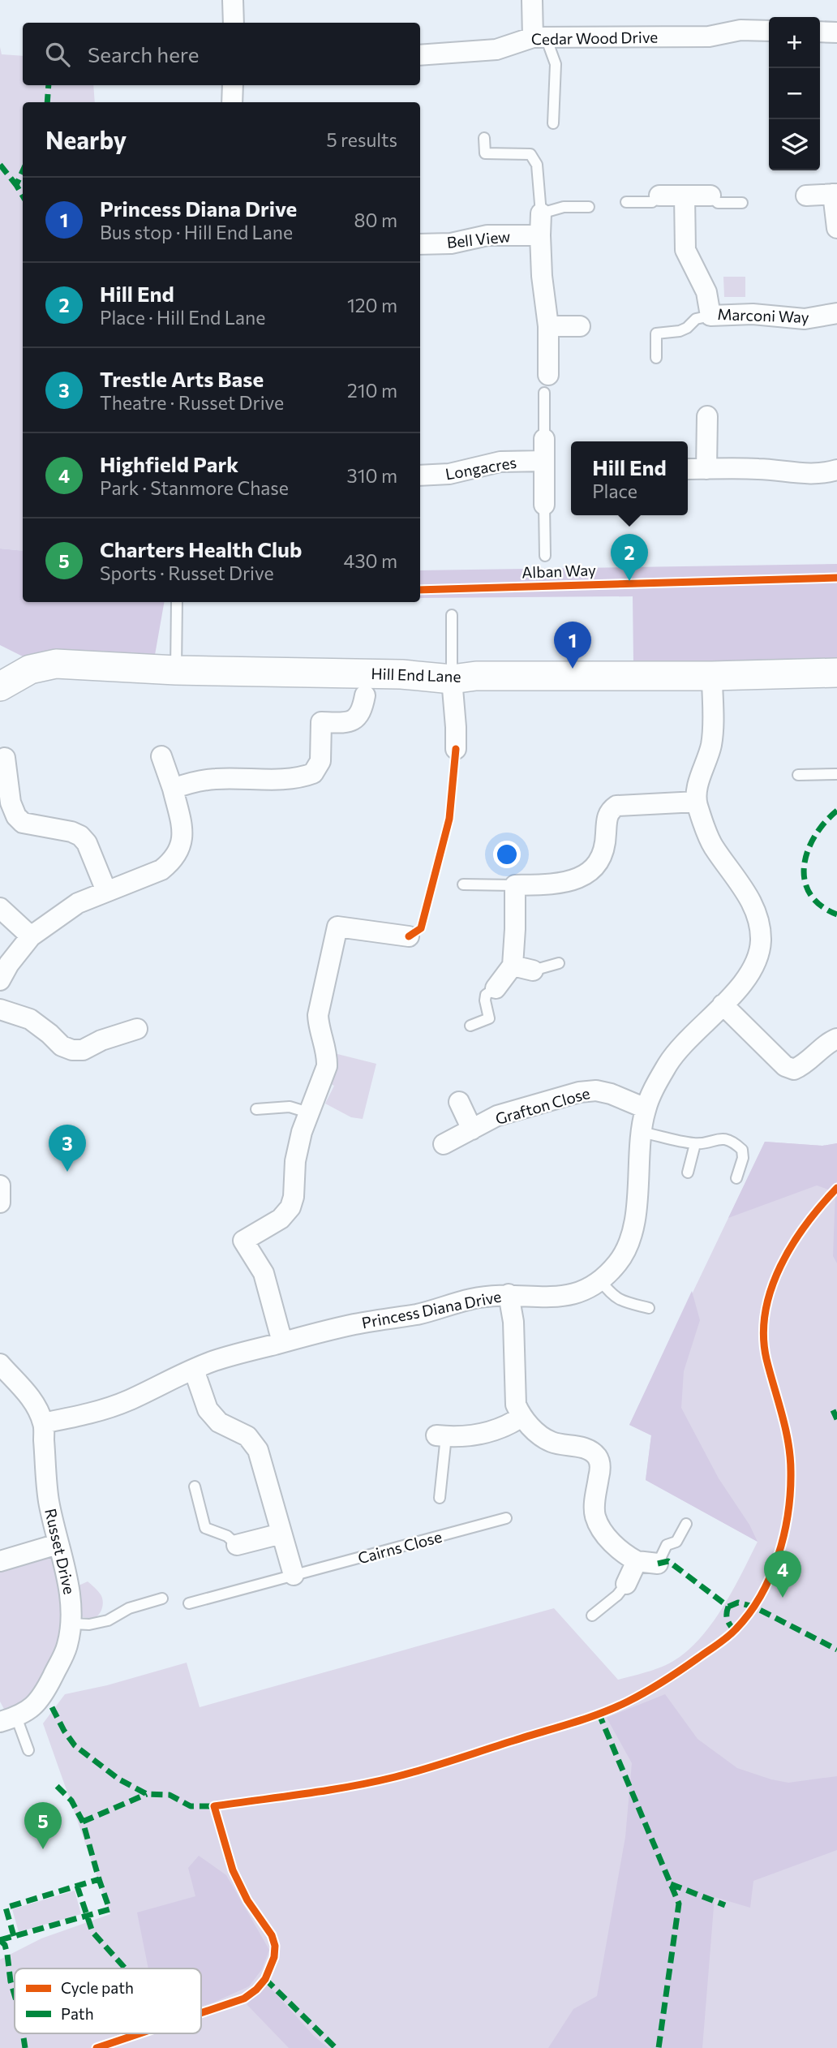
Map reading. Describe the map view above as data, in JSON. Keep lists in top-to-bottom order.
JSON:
{
  "streets": {
    "street": [
      "Cedar Wood Drive",
      "Bell View",
      "Marconi Way",
      "Longacres",
      "Hill End Lane",
      "Grafton Close",
      "Princess Diana Drive",
      "Russet Drive"
    ],
    "lane": ["Cairns Close"],
    "cycle path": ["Alban Way"]
  },
  "crossings": [
    ["Hill End Lane", "Princess Diana Drive"],
    ["Grafton Close", "Princess Diana Drive"],
    ["Princess Diana Drive", "Russet Drive"]
  ],
  "legend": ["Cycle path", "Path"],
  "page": {
    "map_buttons": ["+", "−"],
    "search": "Search here",
    "heading": ["Nearby", "5 results"],
    "list": [
      {
        "mark": "1",
        "name": "Princess Diana Drive",
        "note": "Bus stop · Hill End Lane",
        "value": "80 m"
      },
      {
        "mark": "2",
        "name": "Hill End",
        "note": "Place · Hill End Lane",
        "value": "120 m"
      },
      {
        "mark": "3",
        "name": "Trestle Arts Base",
        "note": "Theatre · Russet Drive",
        "value": "210 m"
      },
      {
        "mark": "4",
        "name": "Highfield Park",
        "note": "Park · Stanmore Chase",
        "value": "310 m"
      },
      {
        "mark": "5",
        "name": "Charters Health Club",
        "note": "Sports · Russet Drive",
        "value": "430 m"
      }
    ],
    "popup": ["Hill End", "Place"],
    "pins": [
      "2",
      "1",
      "3",
      "4",
      "5"
    ]
  }
}
